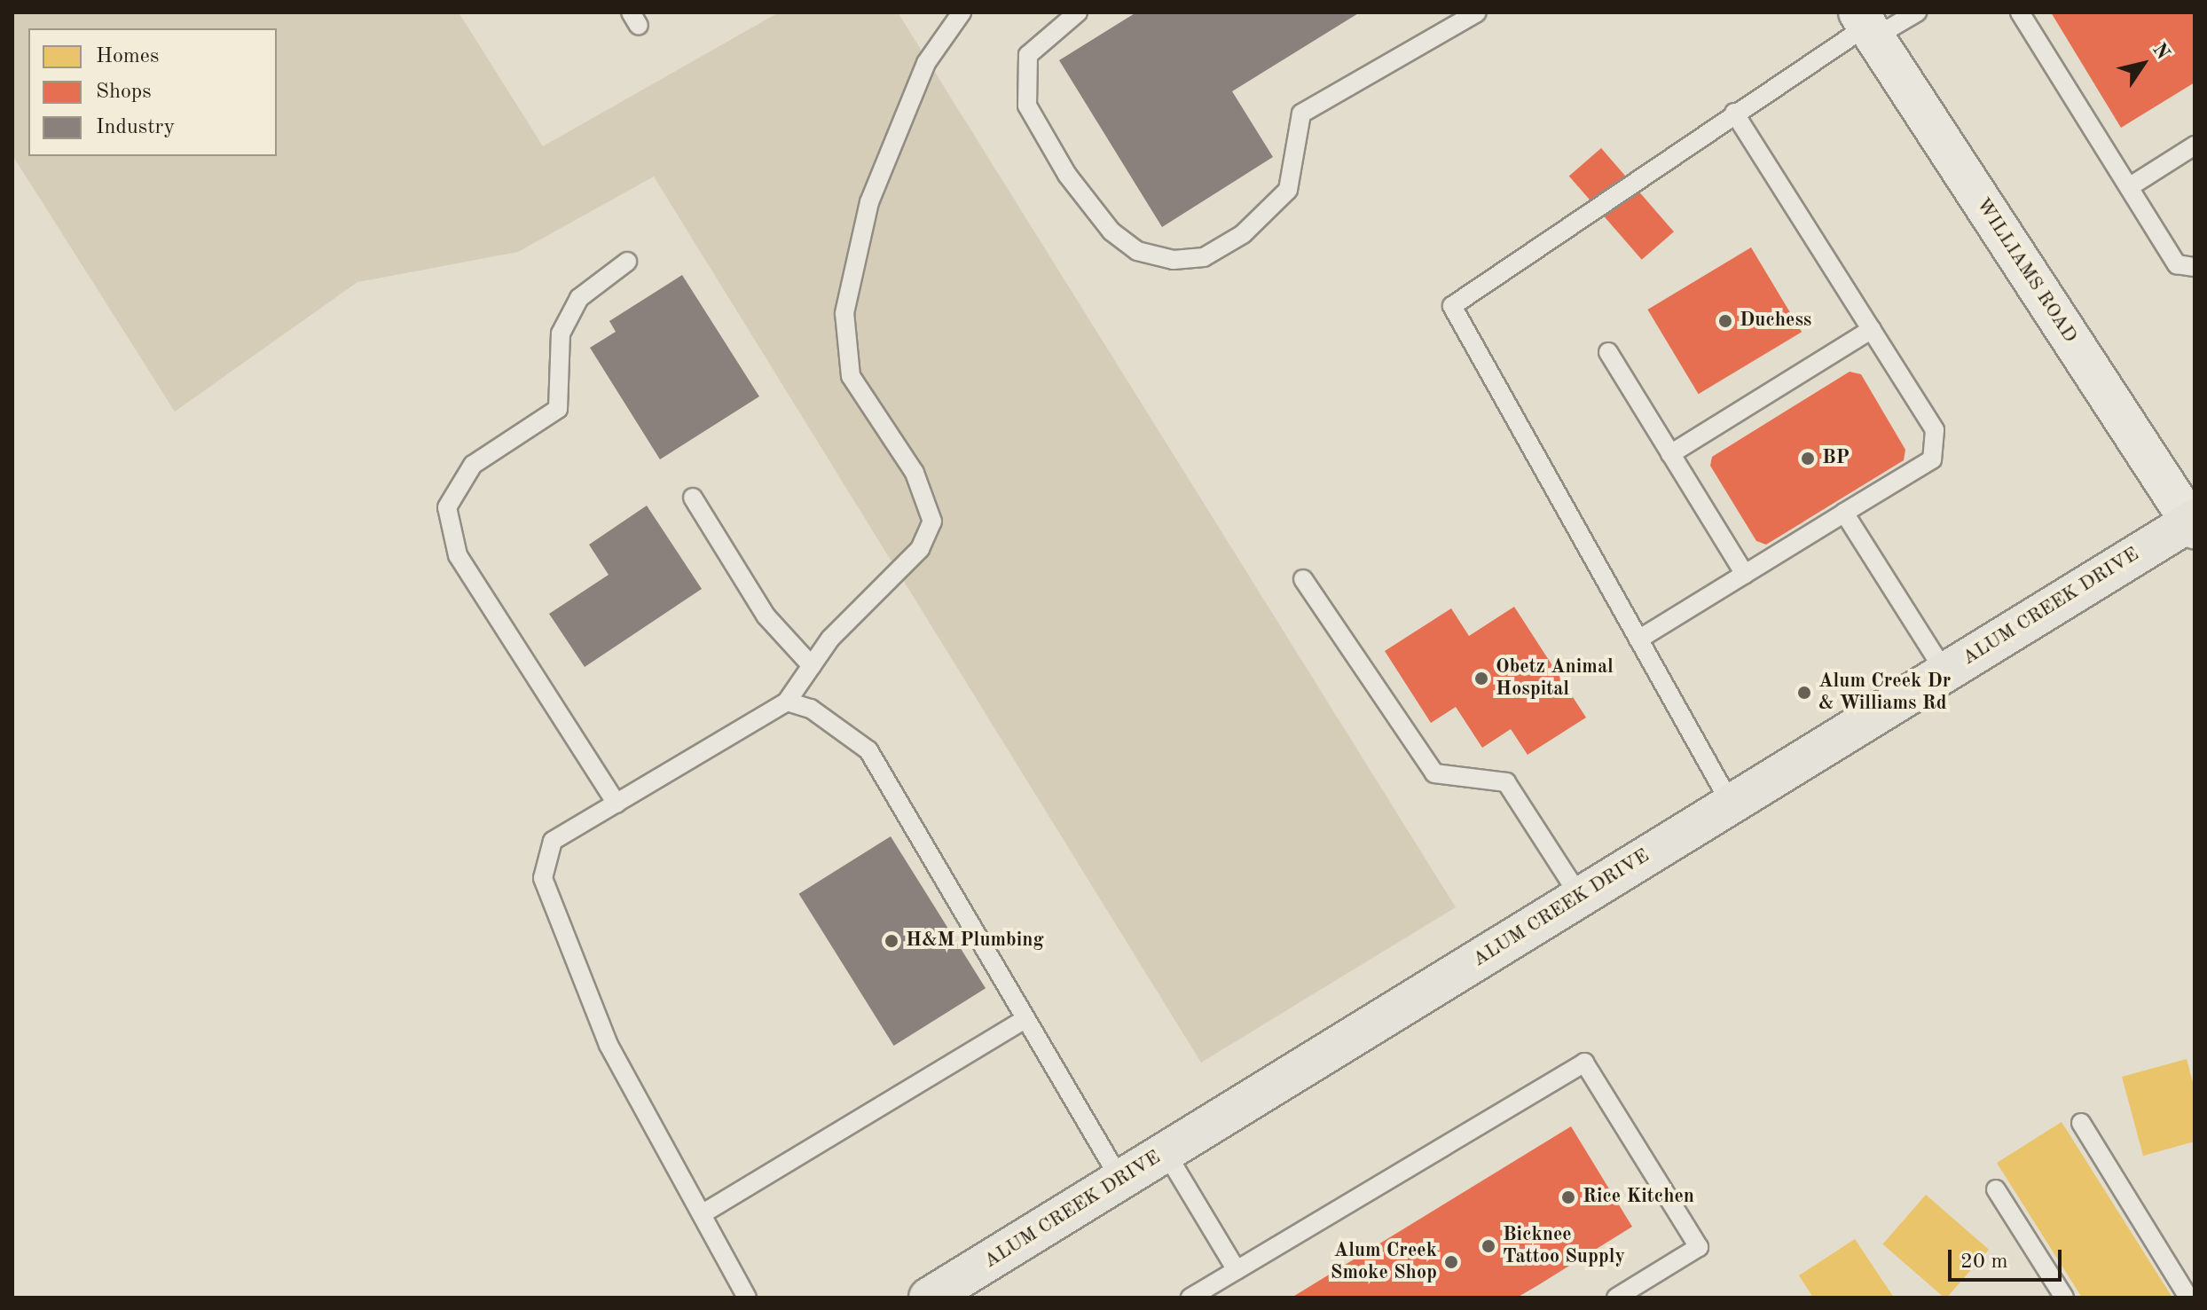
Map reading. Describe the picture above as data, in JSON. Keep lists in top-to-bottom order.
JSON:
{
  "streets": {
    "main road": ["WILLIAMS ROAD", "ALUM CREEK DRIVE"]
  },
  "crossings": [
    ["WILLIAMS ROAD", "ALUM CREEK DRIVE"]
  ],
  "places": [
    "Duchess",
    "BP",
    "Obetz Animal Hospital",
    "Alum Creek Dr & Williams Rd",
    "H&M Plumbing",
    "Rice Kitchen",
    "Bicknee Tattoo Supply",
    "Alum Creek Smoke Shop"
  ],
  "legend": ["Homes", "Shops", "Industry"],
  "scale_bar": "20 m",
  "north": "top right"
}
